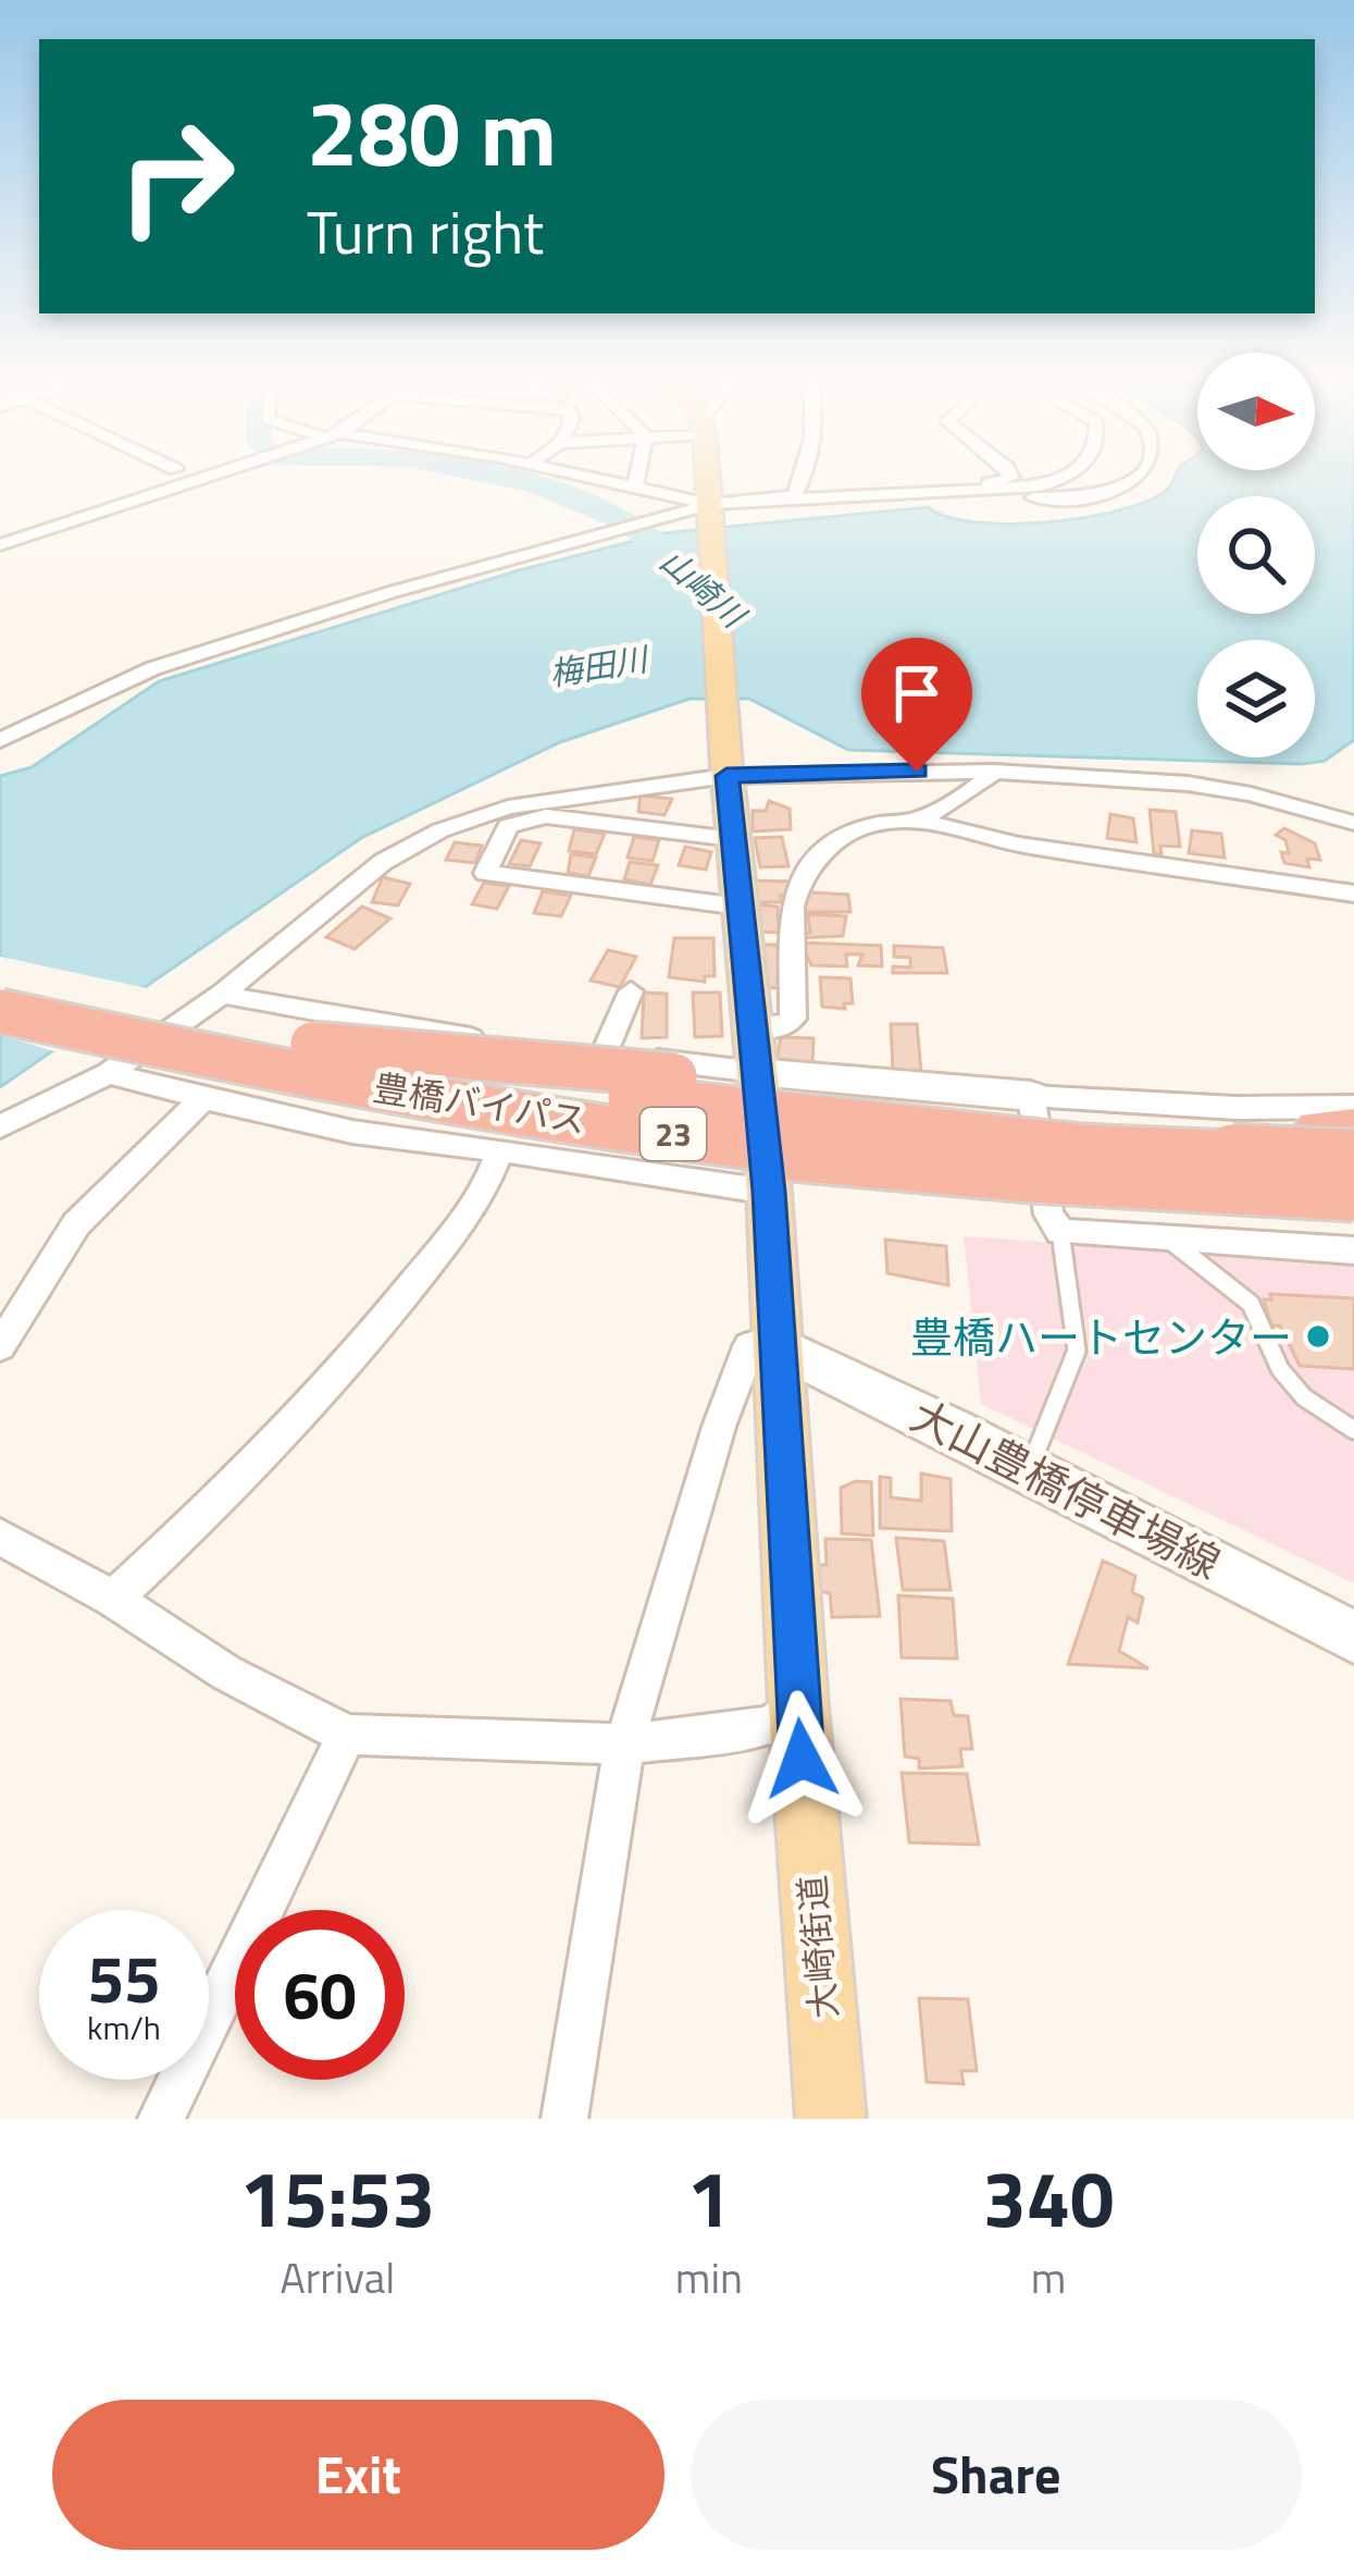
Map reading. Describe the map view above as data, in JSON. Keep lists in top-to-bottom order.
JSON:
{
  "streets": {
    "highway": ["豊橋バイパス", "23"],
    "main road": ["大崎街道"],
    "street": ["大山豊橋停車場線"]
  },
  "crossings": [
    ["豊橋バイパス", "23"],
    ["大山豊橋停車場線", "大崎街道"]
  ],
  "water": ["山崎川", "梅田川"],
  "places": ["豊橋ハートセンター"],
  "north": "right",
  "page": {
    "turn": ["280 m", "Turn right"],
    "speed": "55 km/h",
    "limit": "60",
    "eta": [
      "15:53",
      "Arrival",
      "1",
      "min",
      "340",
      "m"
    ],
    "buttons": ["Exit", "Share"]
  }
}
